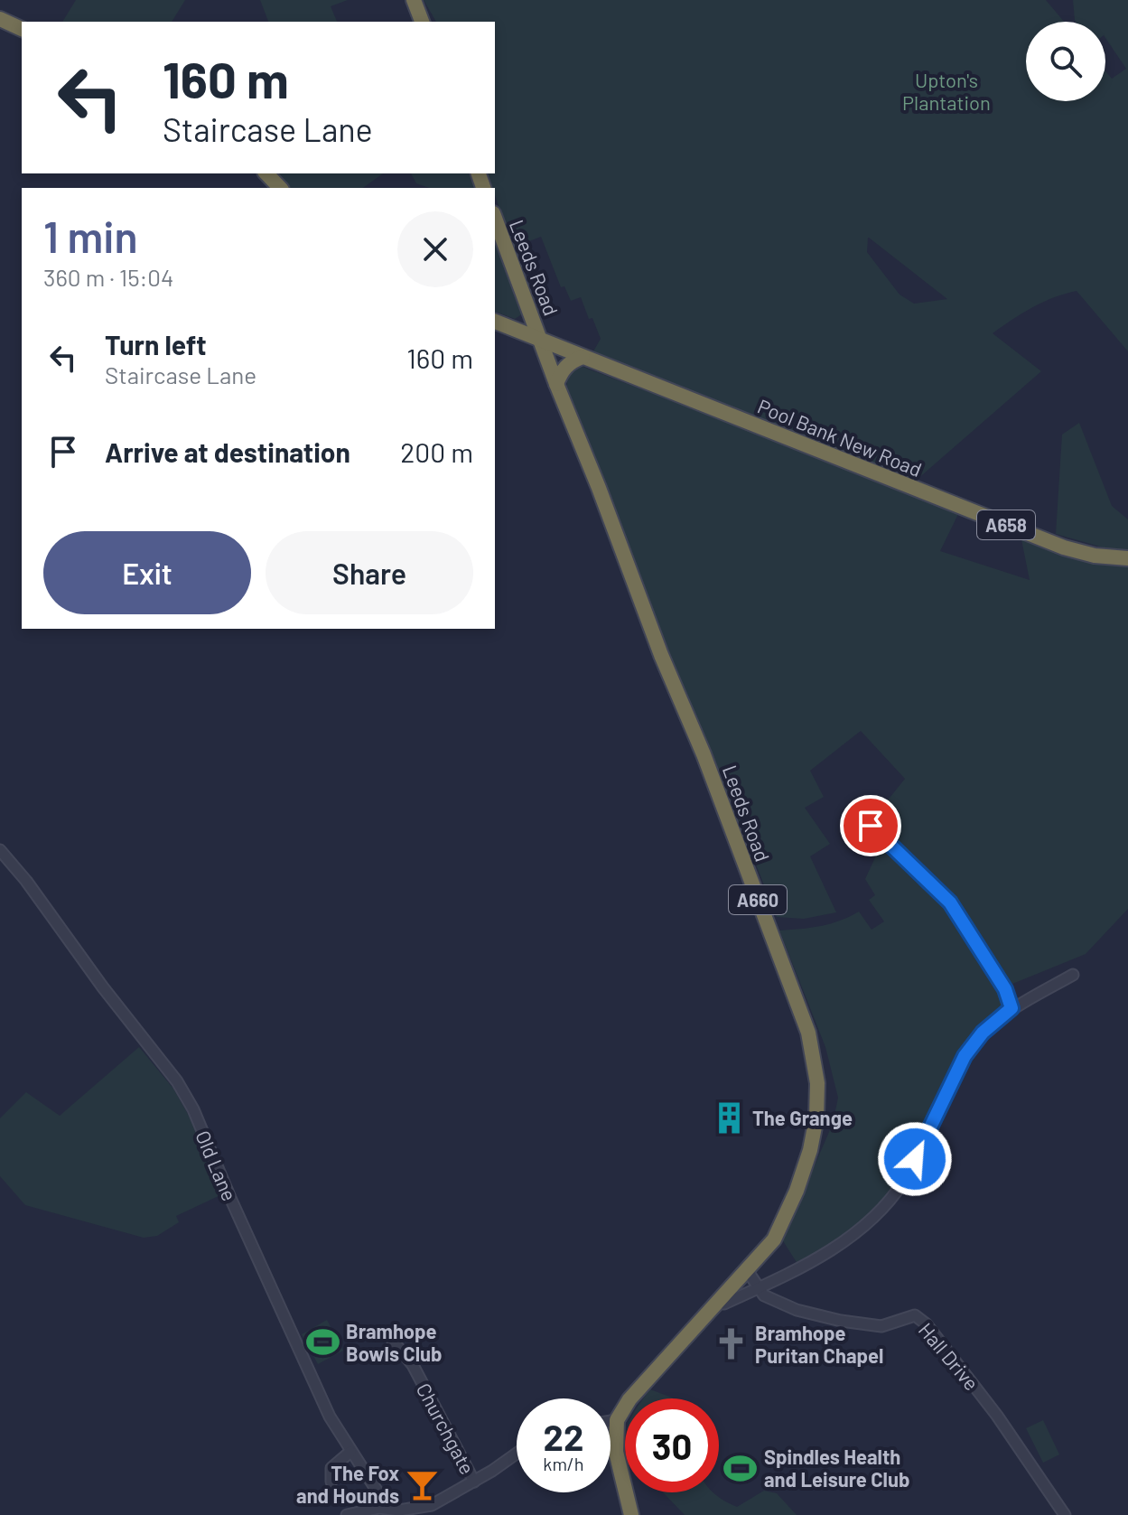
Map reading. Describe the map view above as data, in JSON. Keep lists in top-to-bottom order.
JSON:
{
  "streets": {
    "highway": [
      "Leeds Road",
      "Pool Bank New Road",
      "A658",
      "A660"
    ],
    "street": ["Old Lane", "Hall Drive", "Churchgate"]
  },
  "crossings": [
    ["Leeds Road", "Pool Bank New Road"],
    ["Leeds Road", "A658"],
    ["Leeds Road", "Hall Drive"],
    ["Pool Bank New Road", "A658"]
  ],
  "parks": ["Upton's Plantation"],
  "places": {
    "building": ["The Grange"],
    "sports": ["Bramhope Bowls Club", "Spindles Health and Leisure Club"],
    "church": ["Bramhope Puritan Chapel"],
    "bar": ["The Fox and Hounds"]
  },
  "page": {
    "turn": ["160 m", "Staircase Lane"],
    "heading": ["1 min", "360 m · 15:04"],
    "list": [
      {
        "name": "Turn left",
        "note": "Staircase Lane",
        "value": "160 m"
      },
      {
        "name": "Arrive at destination",
        "value": "200 m"
      }
    ],
    "buttons": ["Exit", "Share"],
    "speed": "22 km/h",
    "limit": "30"
  }
}
